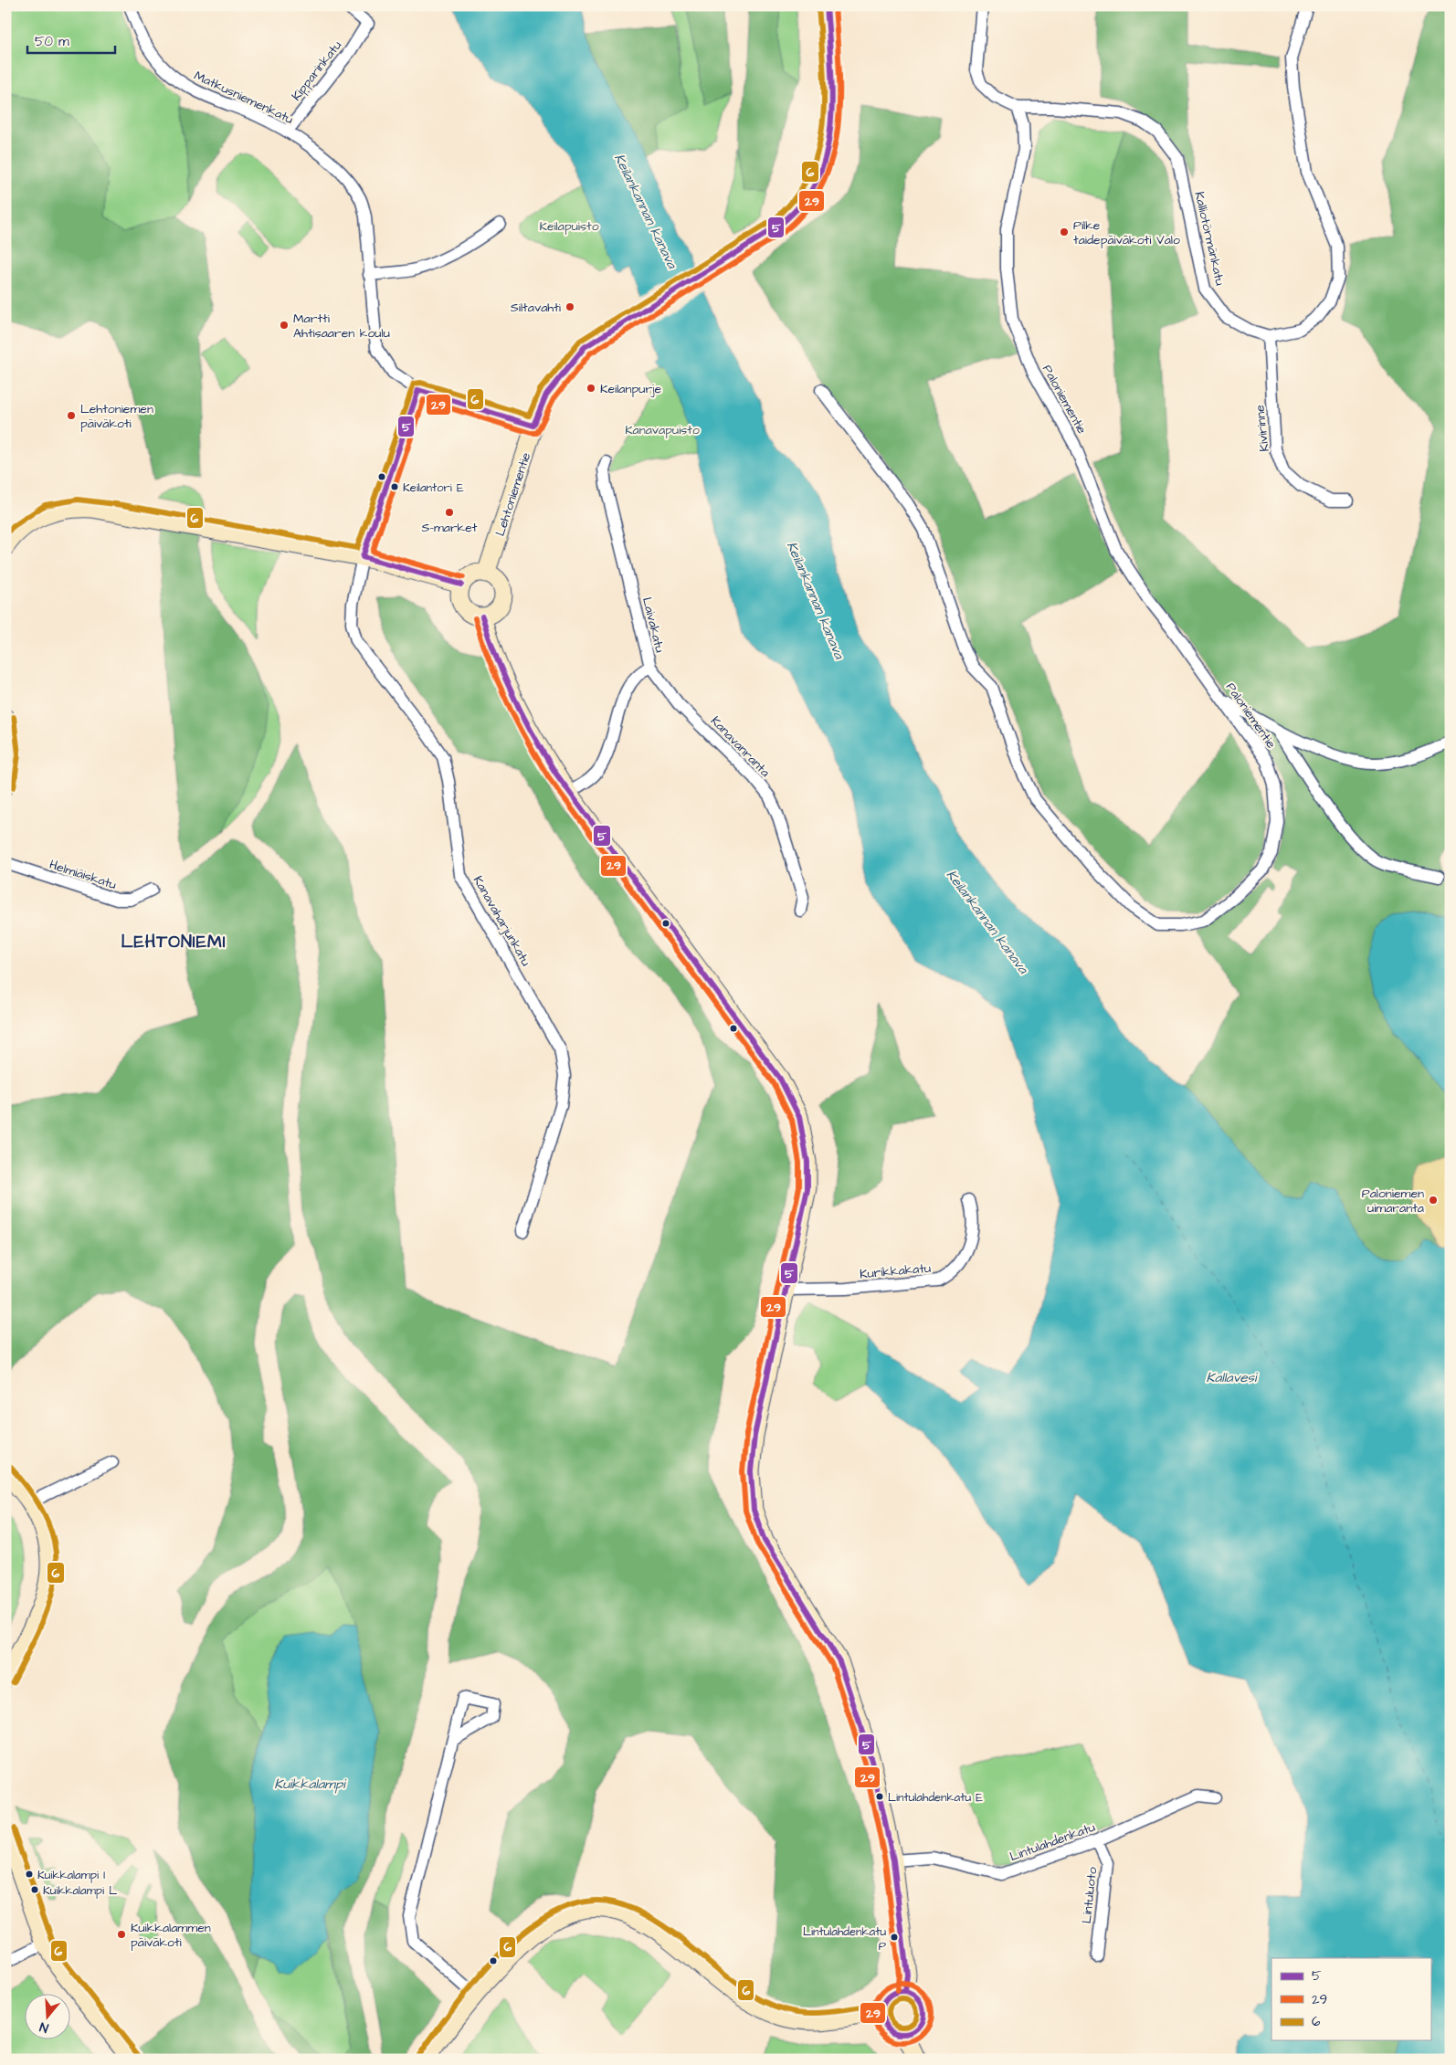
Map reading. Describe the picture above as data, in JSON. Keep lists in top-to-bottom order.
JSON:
{
  "streets": {
    "main road": ["Lehtoniementie"],
    "street": [
      "Kipparinkatu",
      "Matkusniemenkatu",
      "Kalliotörmänkatu",
      "Paloniementie",
      "Kivirinne",
      "Laivakatu",
      "Kanavanranta",
      "Helmiäiskatu",
      "Kanavaharjunkatu",
      "Kurikkakatu",
      "Lintulahdenkatu",
      "Lintuluoto"
    ]
  },
  "crossings": [
    ["Kipparinkatu", "Matkusniemenkatu"],
    ["Matkusniemenkatu", "Lehtoniementie"],
    ["Matkusniemenkatu", "Kanavaharjunkatu"],
    ["Kalliotörmänkatu", "Paloniementie"],
    ["Kalliotörmänkatu", "Kivirinne"],
    ["Laivakatu", "Kanavanranta"],
    ["Lintulahdenkatu", "Lintuluoto"]
  ],
  "districts": ["LEHTONIEMI"],
  "water": ["Keilankannan kanava", "Kallavesi", "Kuikkalampi"],
  "parks": ["Keilapuisto", "Kanavapuisto"],
  "places": [
    "Pilke taidepäiväkoti Valo",
    "Siltavahti",
    "Martti Ahtisaaren koulu",
    "Keilanpurje",
    "Lehtoniemen päiväkoti",
    "Keilantori E",
    "S-market",
    "Paloniemen uimaranta",
    "Lintulahdenkatu E",
    "Kuikkalampi I",
    "Kuikkalampi L",
    "Kuikkalammen päiväkoti",
    "Lintulahdenkatu P"
  ],
  "lines": ["transit line 5", "transit line 29", "transit line 6"],
  "legend": ["5", "29", "6"],
  "scale_bar": "50 m",
  "north": "bottom"
}
